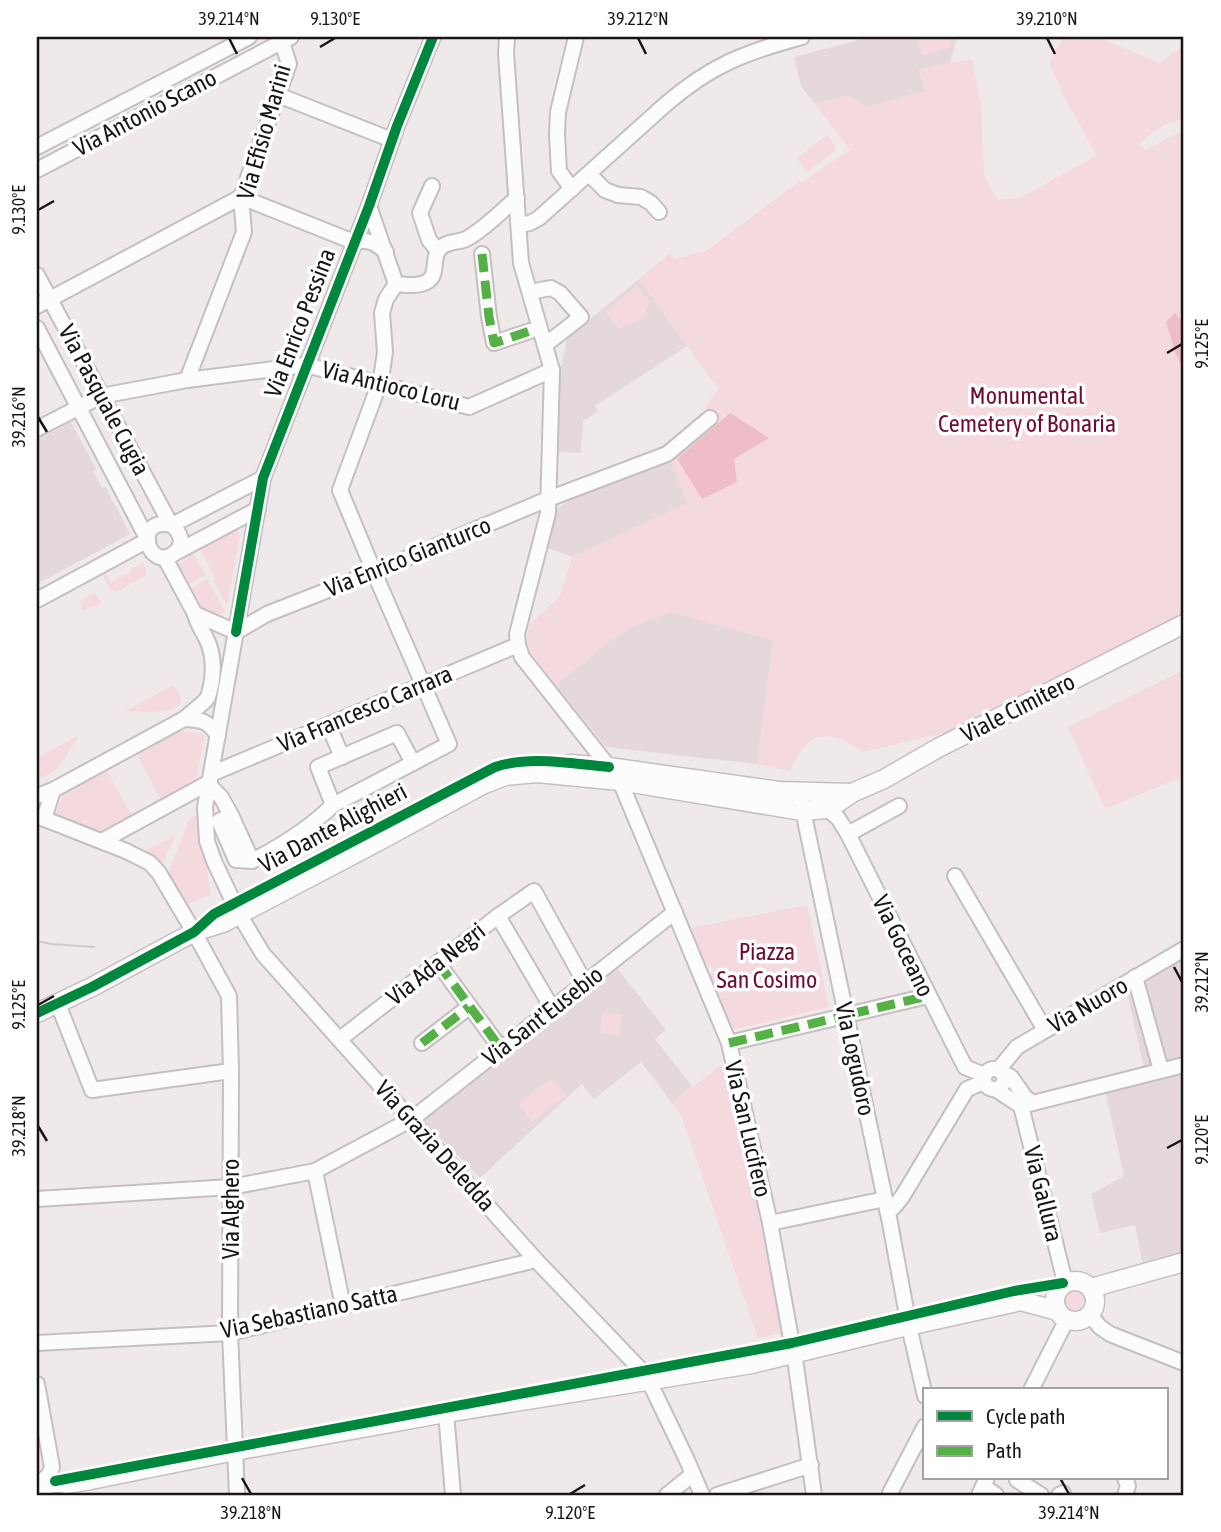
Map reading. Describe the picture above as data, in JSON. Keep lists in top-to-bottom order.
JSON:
{
  "streets": {
    "main road": ["Viale Cimitero", "Via Dante Alighieri"],
    "street": [
      "Via Antonio Scano",
      "Via Efisio Marini",
      "Via Enrico Pessina",
      "Via Antioco Loru",
      "Via Pasquale Cugia",
      "Via Enrico Gianturco",
      "Via Francesco Carrara",
      "Via Goceano",
      "Via Ada Negri",
      "Via Nuoro",
      "Via Sant'Eusebio",
      "Via Logudoro",
      "Via San Lucifero",
      "Via Grazia Deledda",
      "Via Gallura",
      "Via Alghero",
      "Via Sebastiano Satta"
    ]
  },
  "crossings": [
    ["Via Antonio Scano", "Via Efisio Marini"],
    ["Via Enrico Pessina", "Via Antioco Loru"],
    ["Via Enrico Pessina", "Via Enrico Gianturco"],
    ["Via Enrico Pessina", "Via Francesco Carrara"],
    ["Via Enrico Pessina", "Via Grazia Deledda"],
    ["Viale Cimitero", "Via Dante Alighieri"],
    ["Via Francesco Carrara", "Via San Lucifero"],
    ["Via Francesco Carrara", "Via Alghero"],
    ["Via Dante Alighieri", "Via Goceano"],
    ["Via Dante Alighieri", "Via Logudoro"],
    ["Via Dante Alighieri", "Via San Lucifero"],
    ["Via Dante Alighieri", "Via Grazia Deledda"],
    ["Via Dante Alighieri", "Via Alghero"],
    ["Via Goceano", "Via Nuoro"],
    ["Via Goceano", "Via Gallura"],
    ["Via Ada Negri", "Via Sant'Eusebio"],
    ["Via Ada Negri", "Via Grazia Deledda"],
    ["Via Sant'Eusebio", "Via San Lucifero"],
    ["Via Sant'Eusebio", "Via Grazia Deledda"],
    ["Via Sant'Eusebio", "Via Alghero"],
    ["Via Grazia Deledda", "Via Sebastiano Satta"],
    ["Via Alghero", "Via Sebastiano Satta"]
  ],
  "parks": ["Monumental Cemetery of Bonaria", "Piazza San Cosimo"],
  "legend": ["Cycle path", "Path"],
  "coordinates": [
    "39.214°N",
    "9.130°E",
    "39.212°N",
    "39.210°N",
    "9.125°E",
    "39.216°N",
    "39.218°N",
    "9.120°E"
  ]
}
